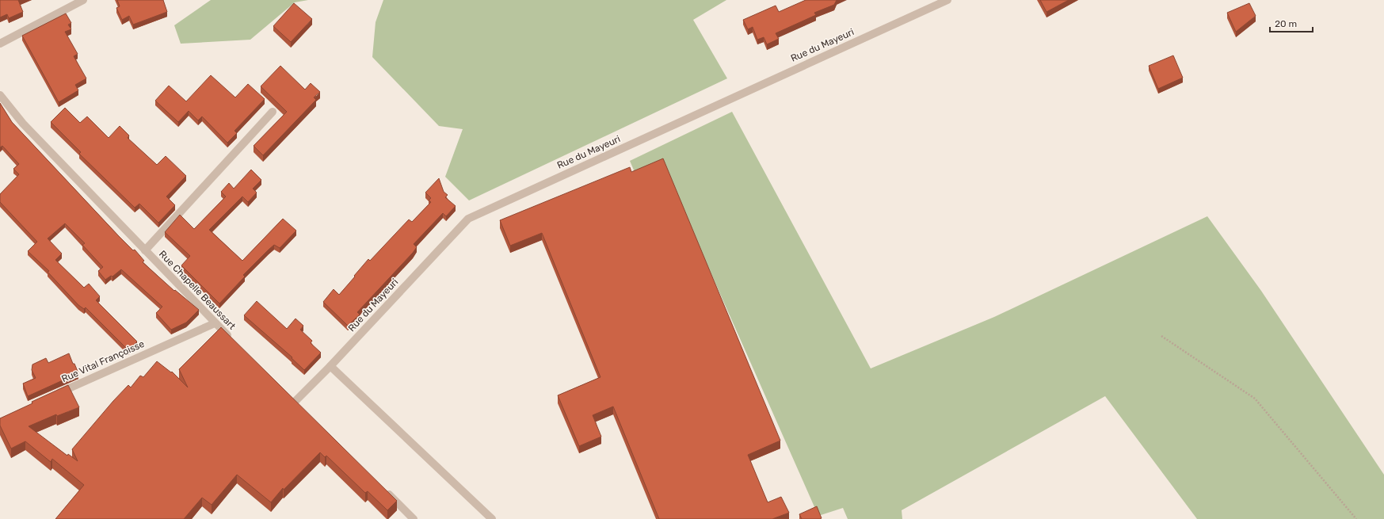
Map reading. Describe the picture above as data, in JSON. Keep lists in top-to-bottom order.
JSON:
{
  "streets": {
    "street": ["Rue du Mayeuri", "Rue Chapelle Beaussart", "Rue Vital Françoisse"]
  },
  "crossings": [
    ["Rue Chapelle Beaussart", "Rue Vital Françoisse"]
  ],
  "scale_bar": "20 m"
}
